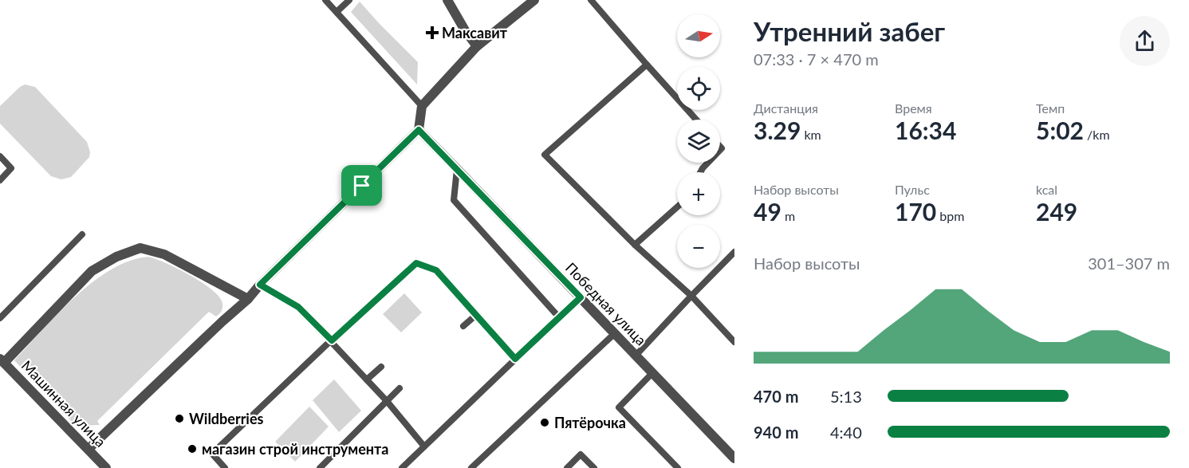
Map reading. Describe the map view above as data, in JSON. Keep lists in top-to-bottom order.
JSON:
{
  "streets": {
    "street": ["Победная улица", "Машинная улица"]
  },
  "places": {
    "health": ["Максавит"],
    "other": ["Wildberries", "Пятёрочка", "магазин строй инструмента"]
  },
  "north": "right",
  "page": {
    "heading": ["Утренний забег", "07:33 · 7 × 470 m"],
    "map_buttons": ["+", "−"],
    "stats": [
      ["Дистанция", "3.29 km"],
      ["Время", "16:34"],
      ["Темп", "5:02 /km"],
      ["Набор высоты", "49 m"],
      ["Пульс", "170 bpm"],
      ["kcal", "249"]
    ],
    "chart": ["Набор высоты", "301–307 m"],
    "list": [
      {
        "name": "470 m",
        "note": "5:13"
      },
      {
        "name": "940 m",
        "note": "4:40"
      }
    ]
  }
}
